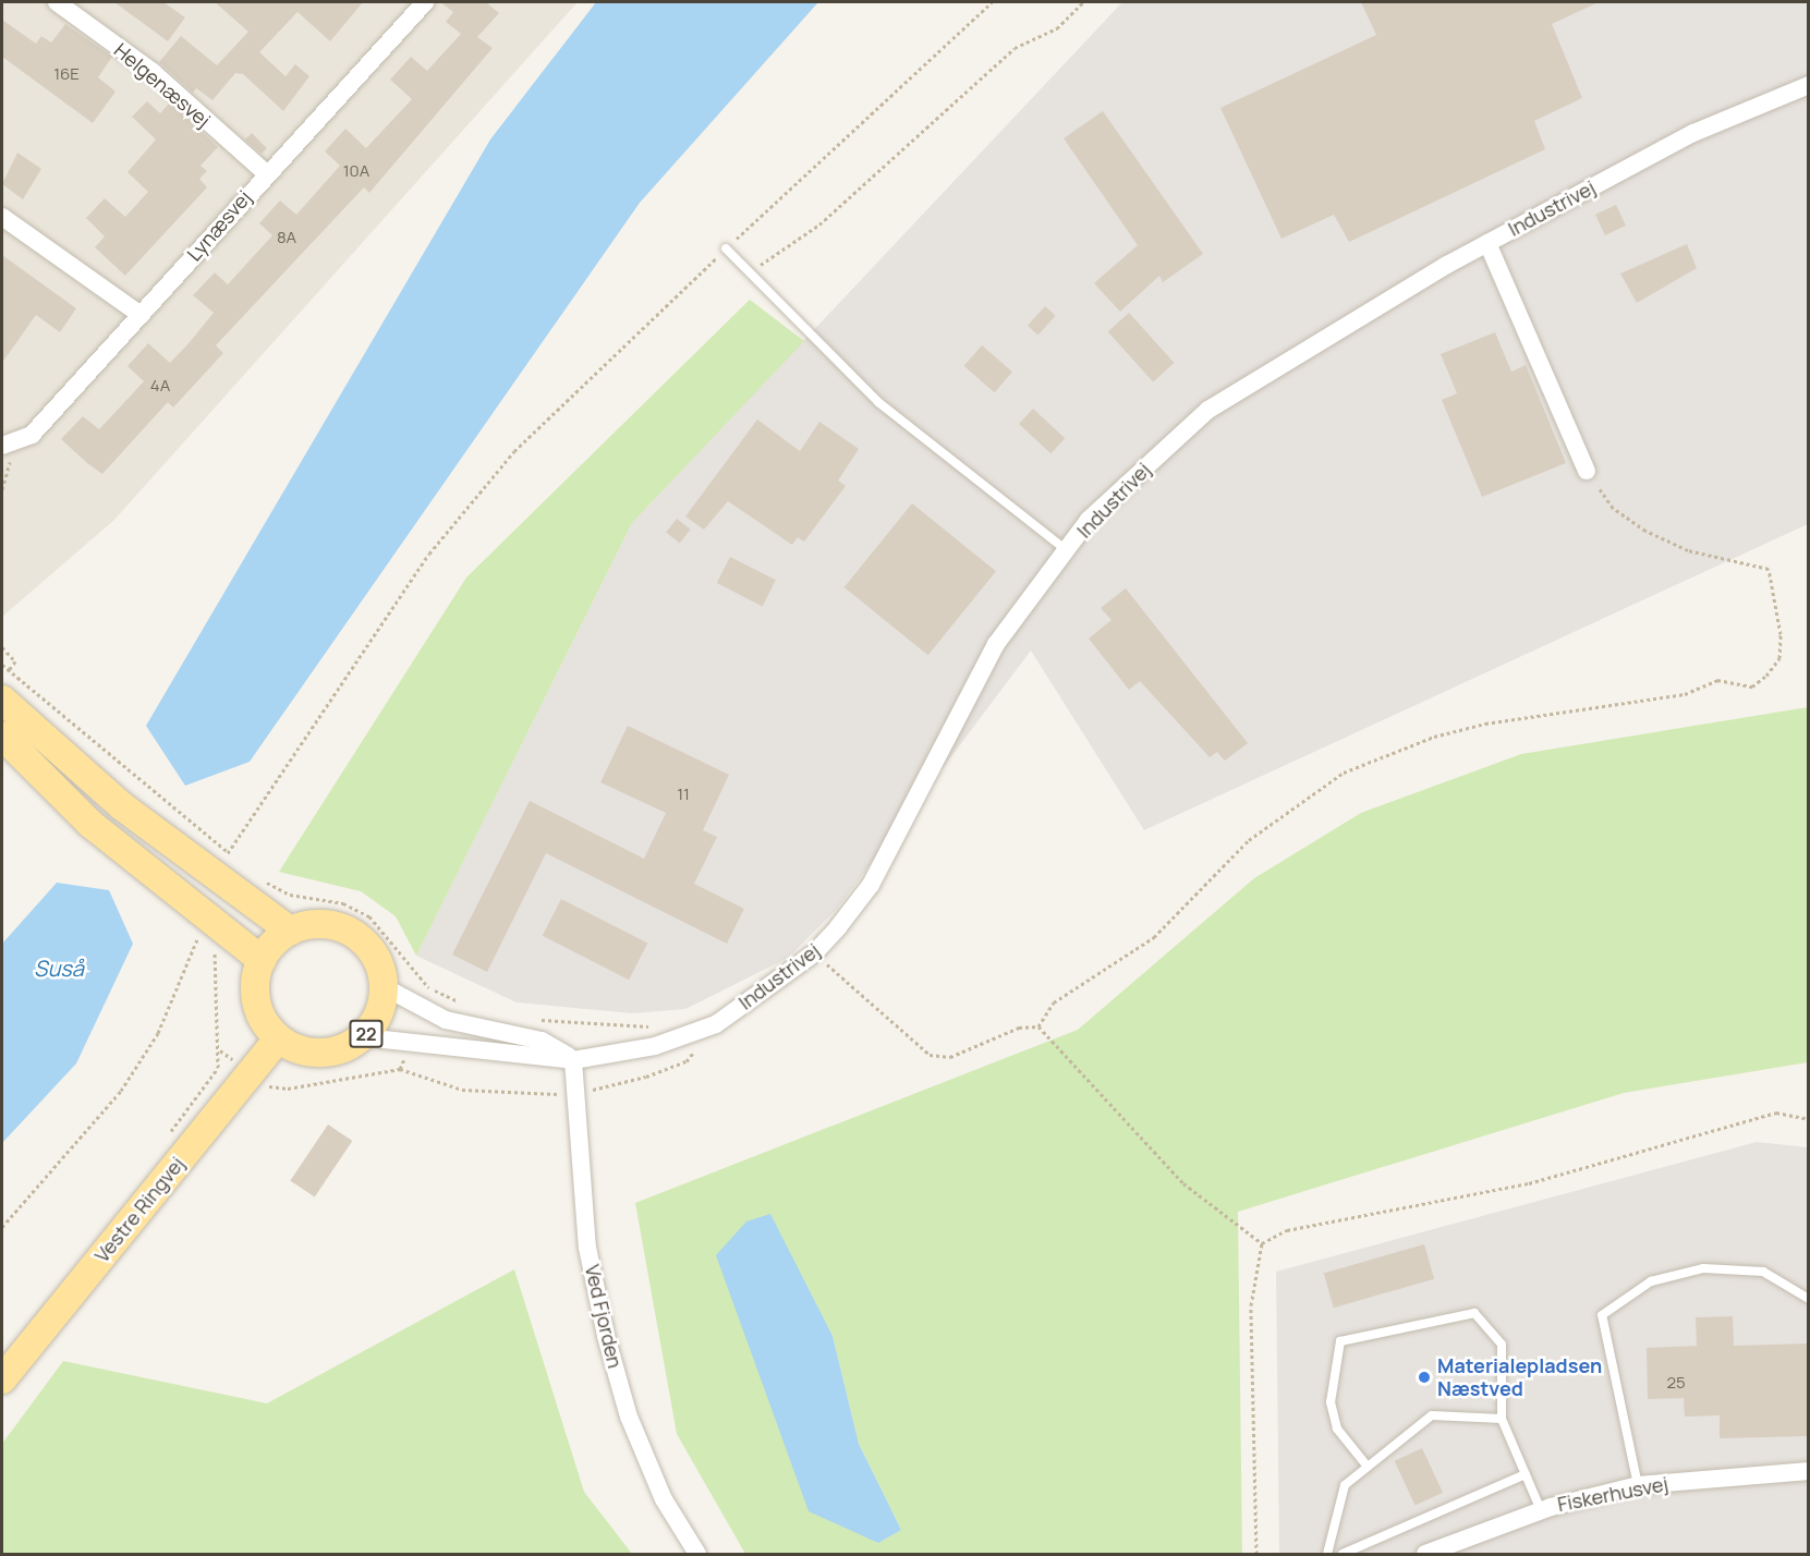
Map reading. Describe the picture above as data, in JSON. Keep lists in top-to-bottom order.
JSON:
{
  "streets": {
    "main road": ["22", "Vestre Ringvej"],
    "street": [
      "Helgenæsvej",
      "Industrivej",
      "Lynæsvej",
      "Ved Fjorden",
      "Fiskerhusvej"
    ]
  },
  "crossings": [
    ["Helgenæsvej", "Lynæsvej"],
    ["Industrivej", "22"],
    ["Industrivej", "Vestre Ringvej"],
    ["Industrivej", "Ved Fjorden"],
    ["22", "Vestre Ringvej"]
  ],
  "water": ["Suså"],
  "places": ["Materialepladsen Næstved"],
  "house_numbers": [
    "16E",
    "10A",
    "8A",
    "4A",
    "11",
    "25"
  ]
}
